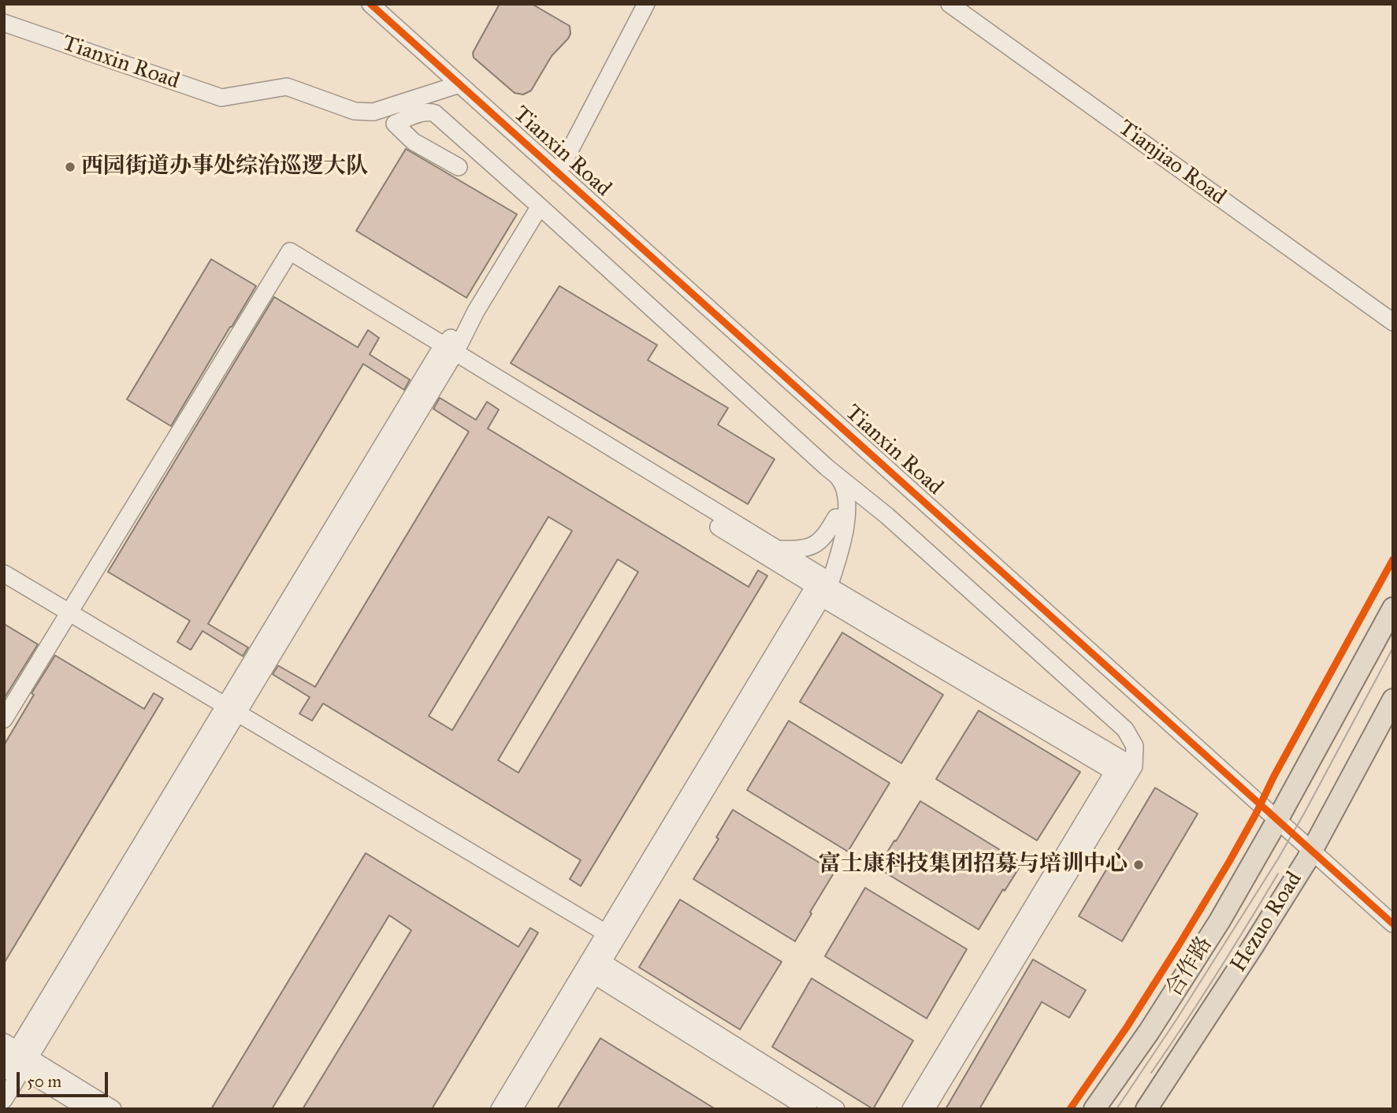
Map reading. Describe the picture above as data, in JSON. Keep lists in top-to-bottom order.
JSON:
{
  "streets": {
    "main road": ["Hezuo Road", "合作路"],
    "street": ["Tianxin Road", "Tianjiao Road"]
  },
  "crossings": [
    ["Tianxin Road", "Hezuo Road"],
    ["Tianxin Road", "合作路"]
  ],
  "places": ["西园街道办事处综治巡逻大队", "富士康科技集团招募与培训中心"],
  "scale_bar": "50 m"
}
